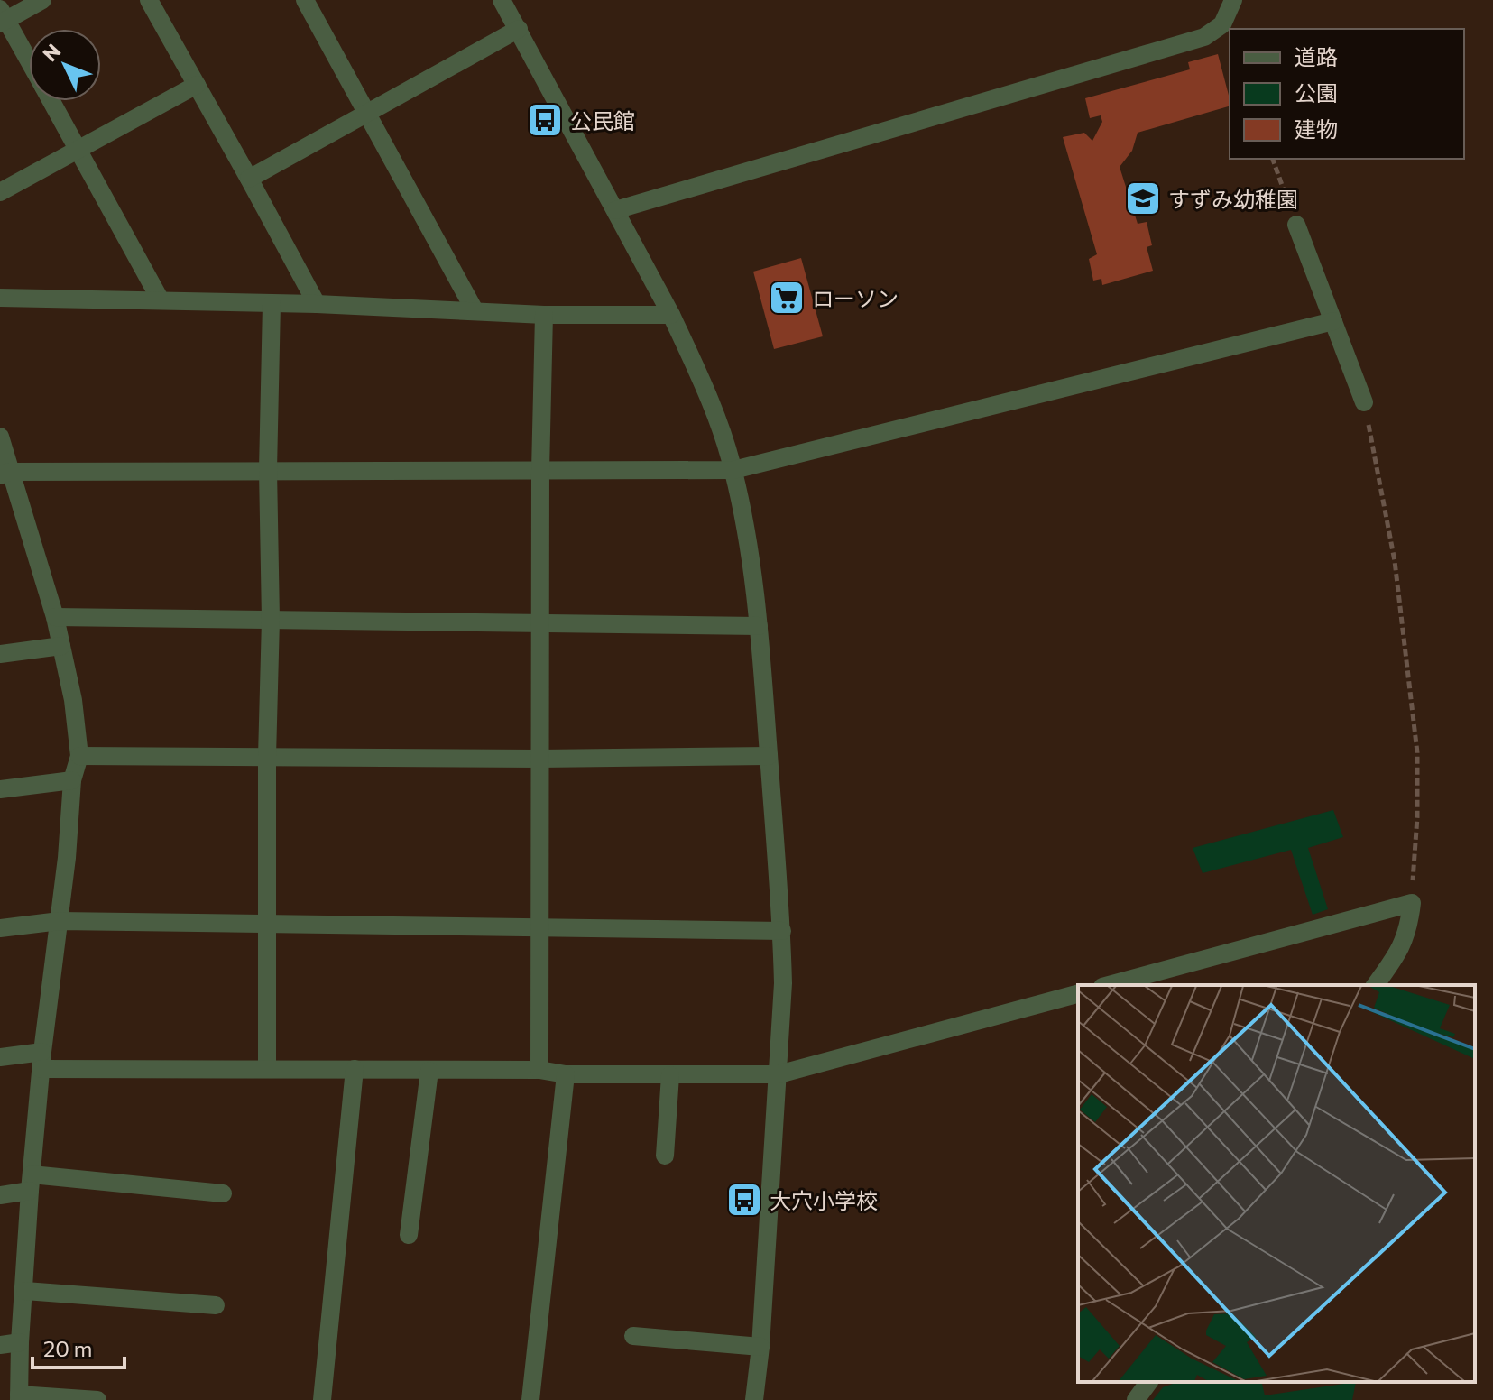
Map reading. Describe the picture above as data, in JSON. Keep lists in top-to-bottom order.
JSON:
{
  "places": {
    "bus stop": ["公民館", "大穴小学校"],
    "school or university": ["すずみ幼稚園"],
    "supermarket": ["ローソン"]
  },
  "legend": ["道路", "公園", "建物"],
  "scale_bar": "20 m",
  "north": "top left"
}
